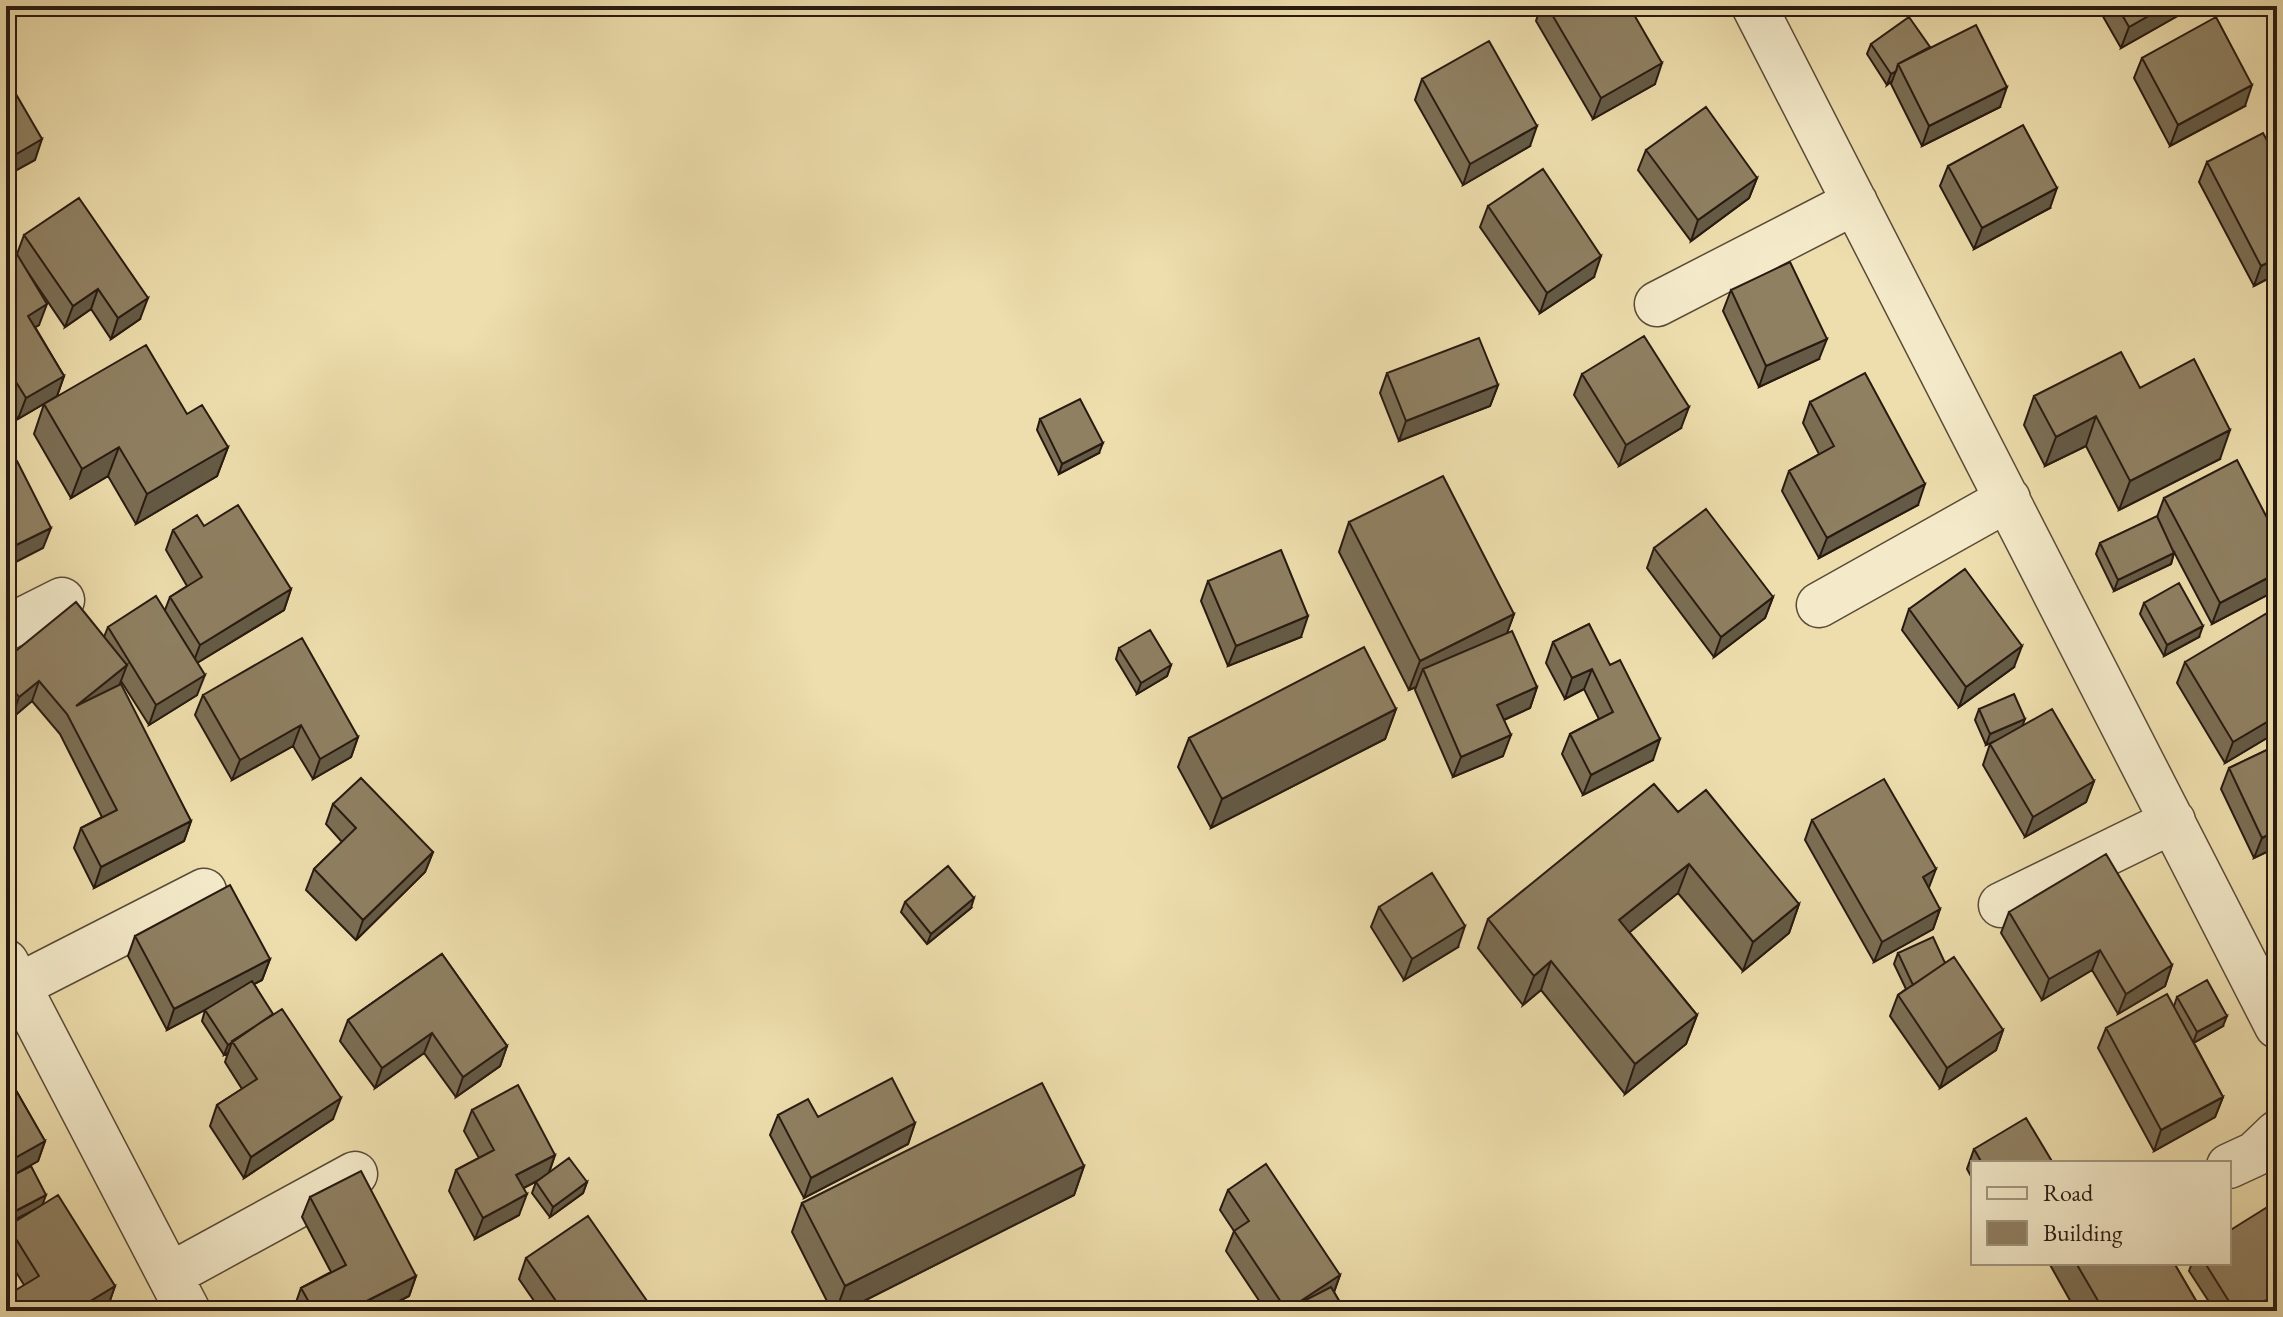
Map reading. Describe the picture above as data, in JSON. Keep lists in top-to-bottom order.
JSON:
{
  "legend": ["Road", "Building"]
}
